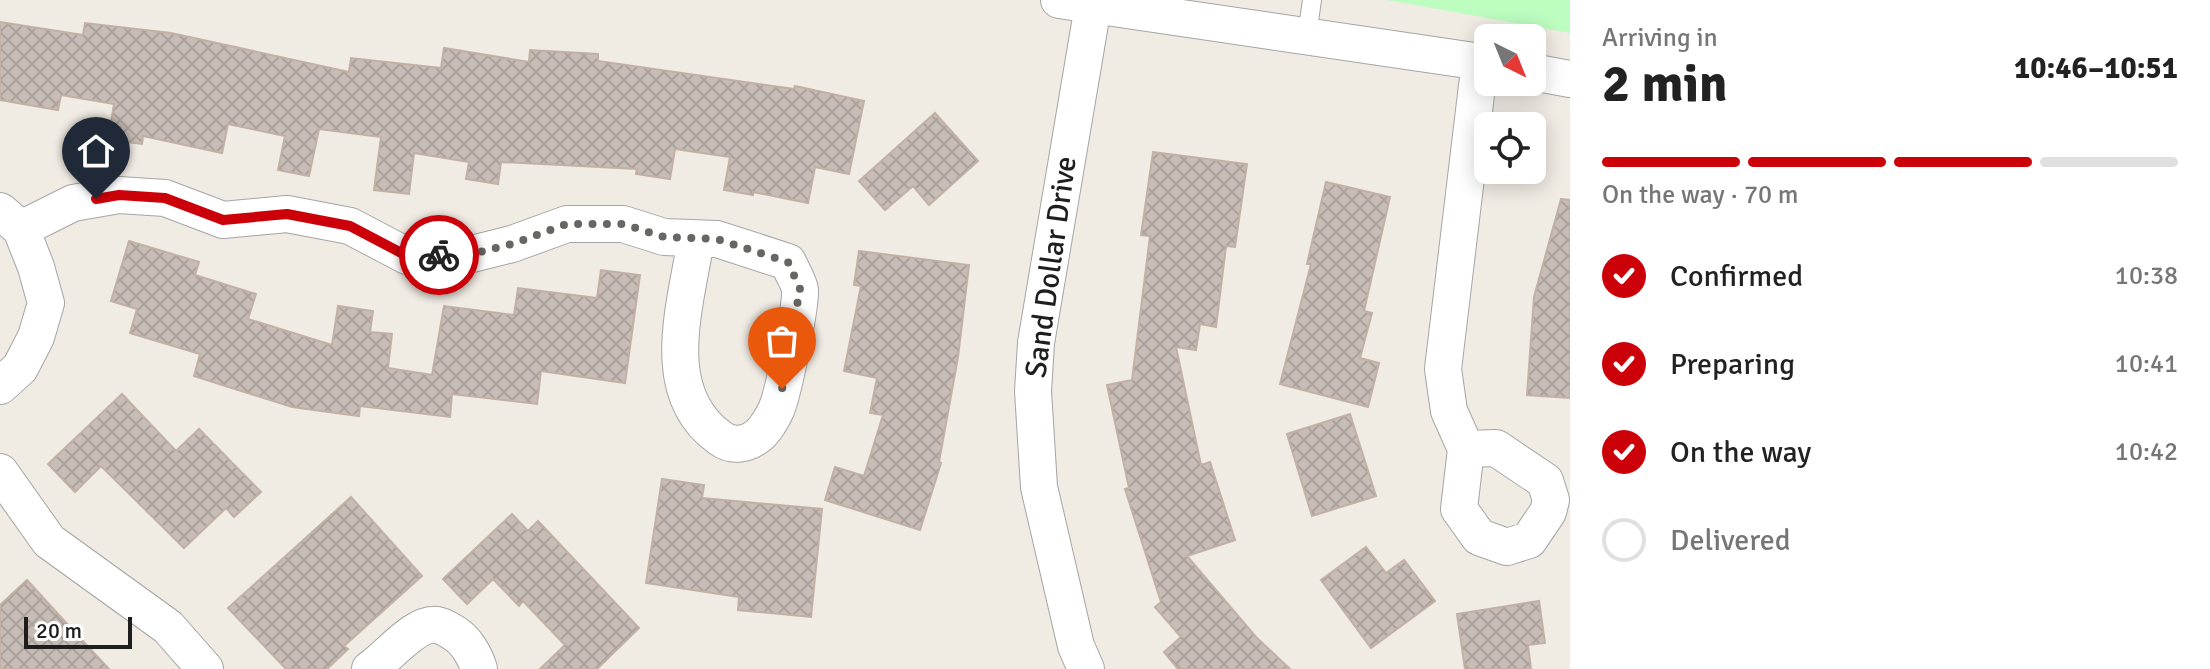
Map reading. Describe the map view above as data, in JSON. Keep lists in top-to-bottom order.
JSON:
{
  "streets": {
    "street": ["Sand Dollar Drive"]
  },
  "scale_bar": "20 m",
  "north": "bottom right",
  "page": {
    "heading": ["2 min", "Arriving in", "10:46–10:51"],
    "bar": "On the way · 70 m",
    "list": [
      ["Confirmed", "10:38"],
      ["Preparing", "10:41"],
      ["On the way", "10:42"],
      "Delivered"
    ],
    "scale": "20 m"
  }
}
